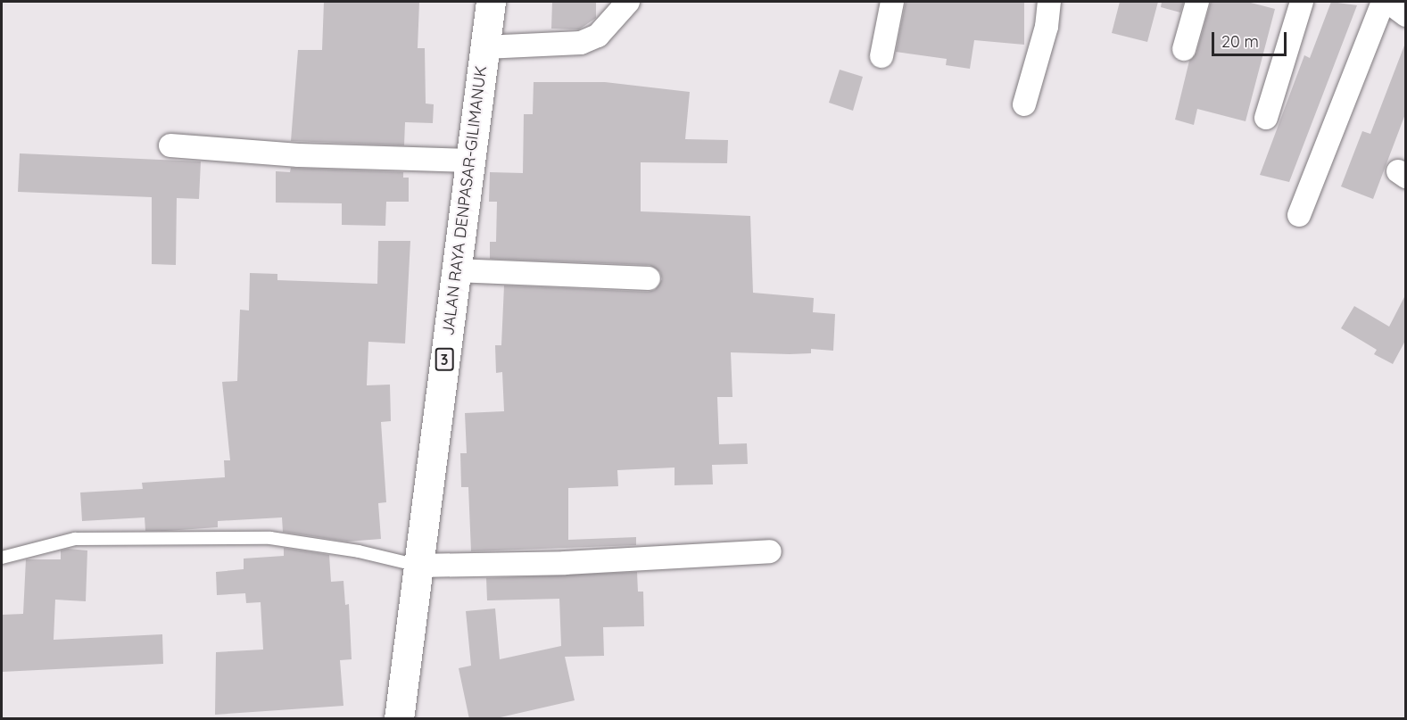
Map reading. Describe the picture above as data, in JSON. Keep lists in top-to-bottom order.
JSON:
{
  "streets": {
    "highway": ["JALAN RAYA DENPASAR-GILIMANUK", "3"]
  },
  "scale_bar": "20 m"
}
